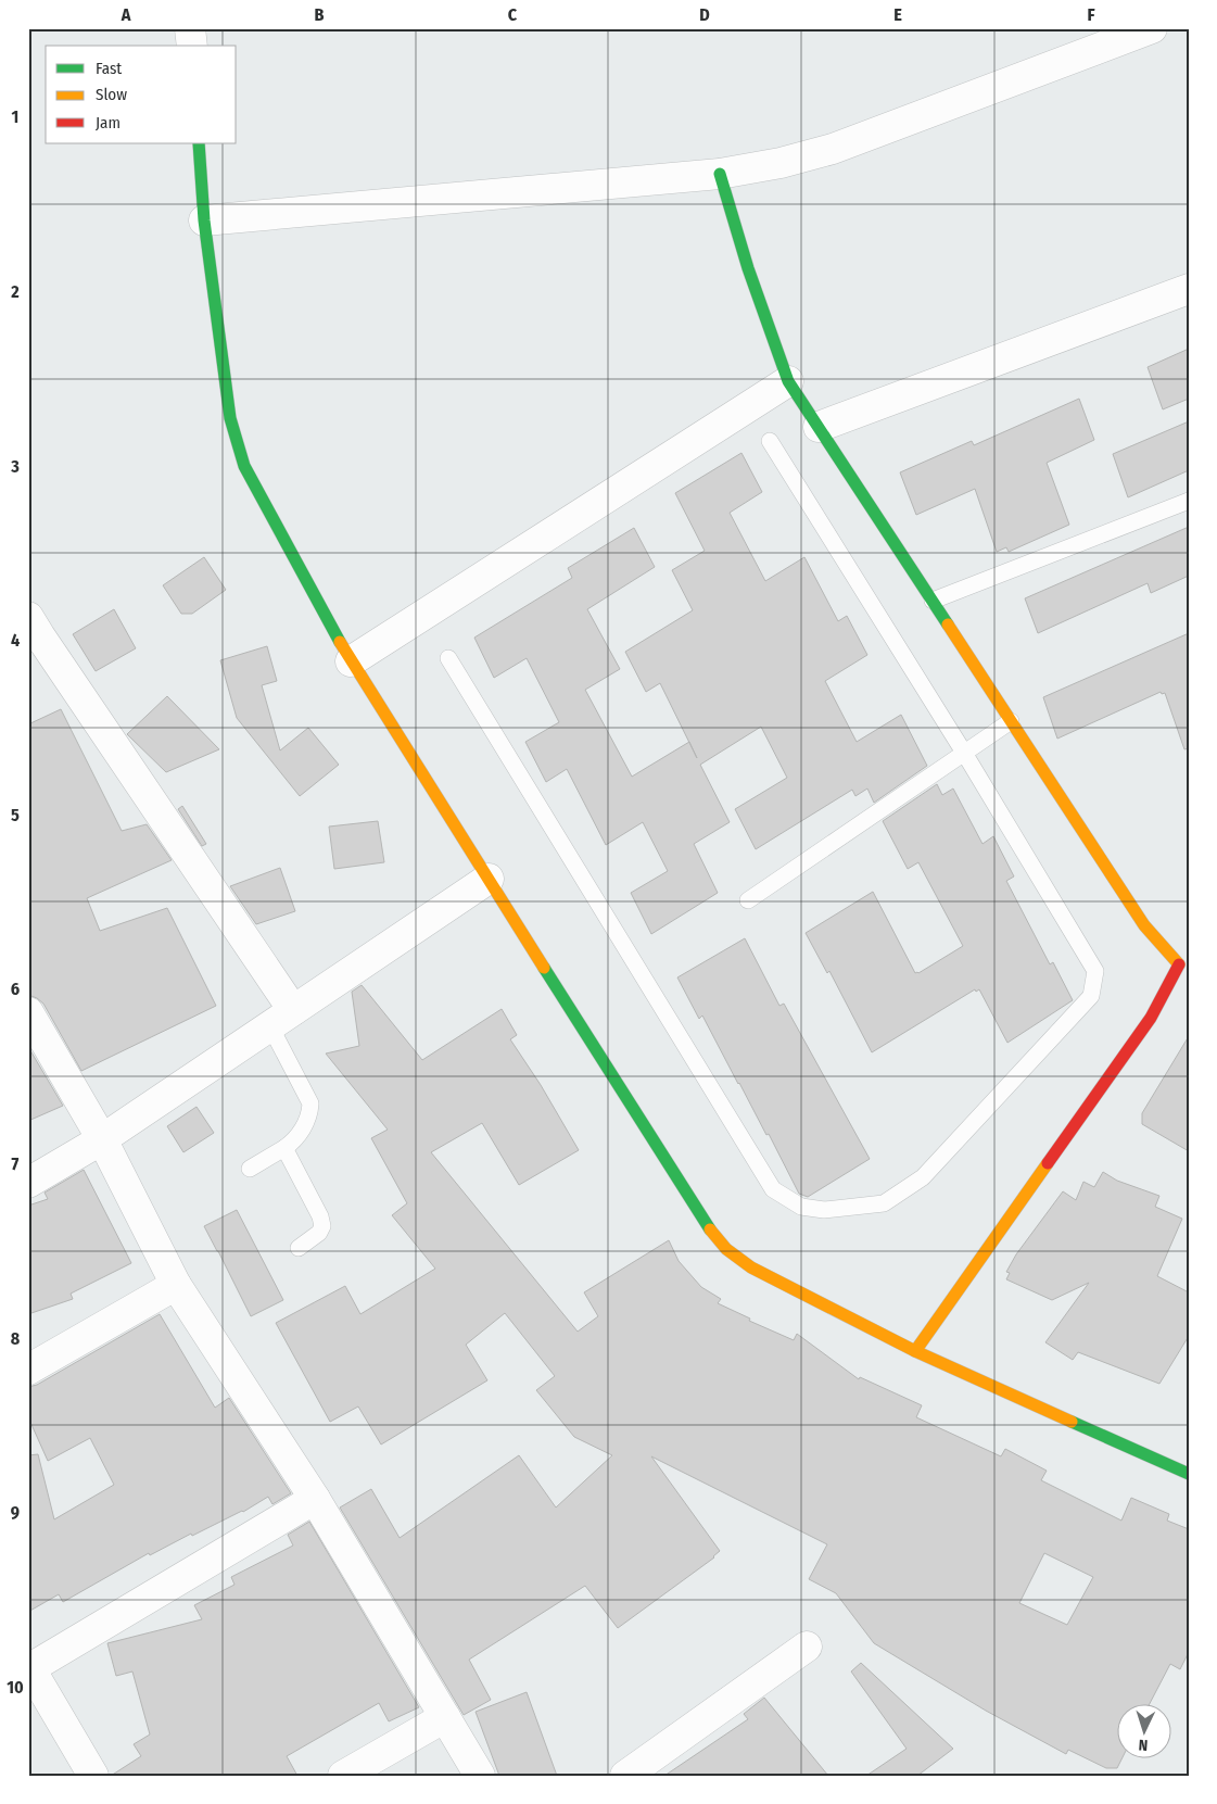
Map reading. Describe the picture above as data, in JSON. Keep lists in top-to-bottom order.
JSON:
{
  "legend": ["Fast", "Slow", "Jam"],
  "north": "bottom",
  "grid": {
    "columns": [
      "A",
      "B",
      "C",
      "D",
      "E",
      "F"
    ],
    "rows": [
      "1",
      "2",
      "3",
      "4",
      "5",
      "6",
      "7",
      "8",
      "9",
      "10"
    ]
  }
}
